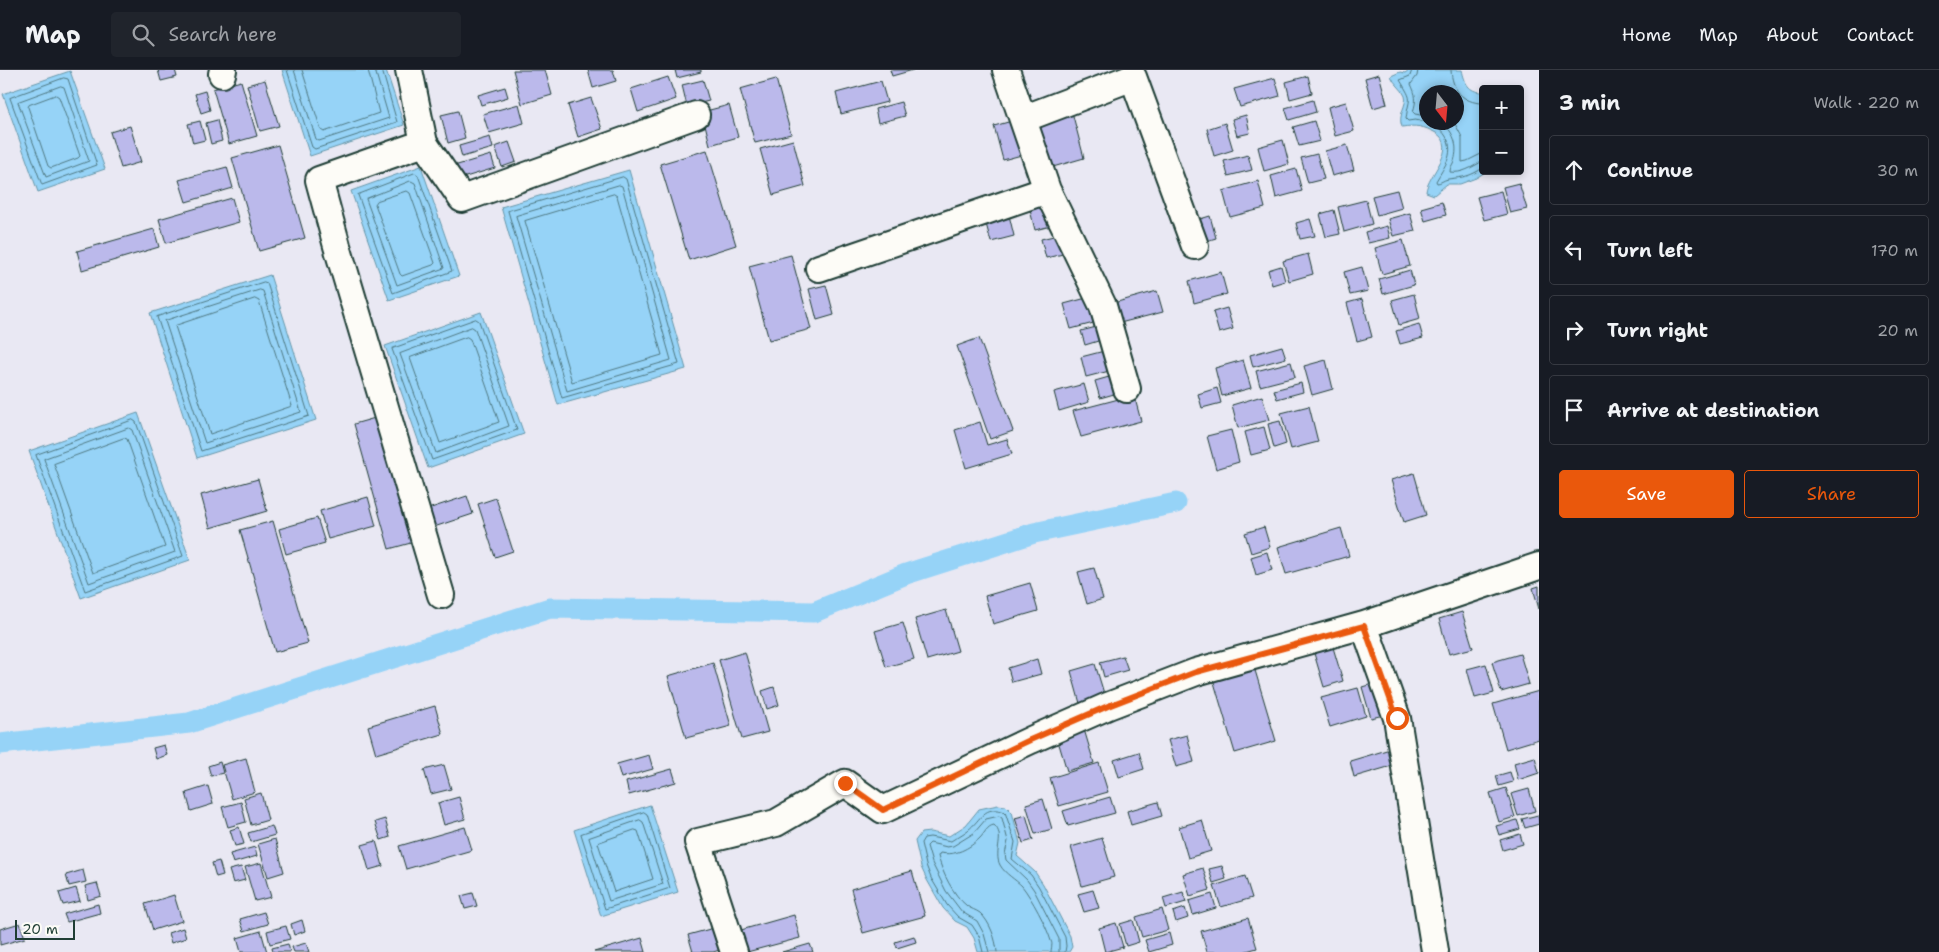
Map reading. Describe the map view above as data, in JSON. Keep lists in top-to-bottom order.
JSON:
{
  "scale_bar": "20 m",
  "north": "bottom",
  "page": {
    "header": "Map",
    "search": "Search here",
    "nav": [
      "Home",
      "Map",
      "About",
      "Contact"
    ],
    "heading": ["3 min", "Walk · 220 m"],
    "map_buttons": ["+", "−"],
    "list": [
      ["Continue", "30 m"],
      ["Turn left", "170 m"],
      ["Turn right", "20 m"],
      "Arrive at destination"
    ],
    "buttons": ["Save", "Share"],
    "scale": "20 m"
  }
}
